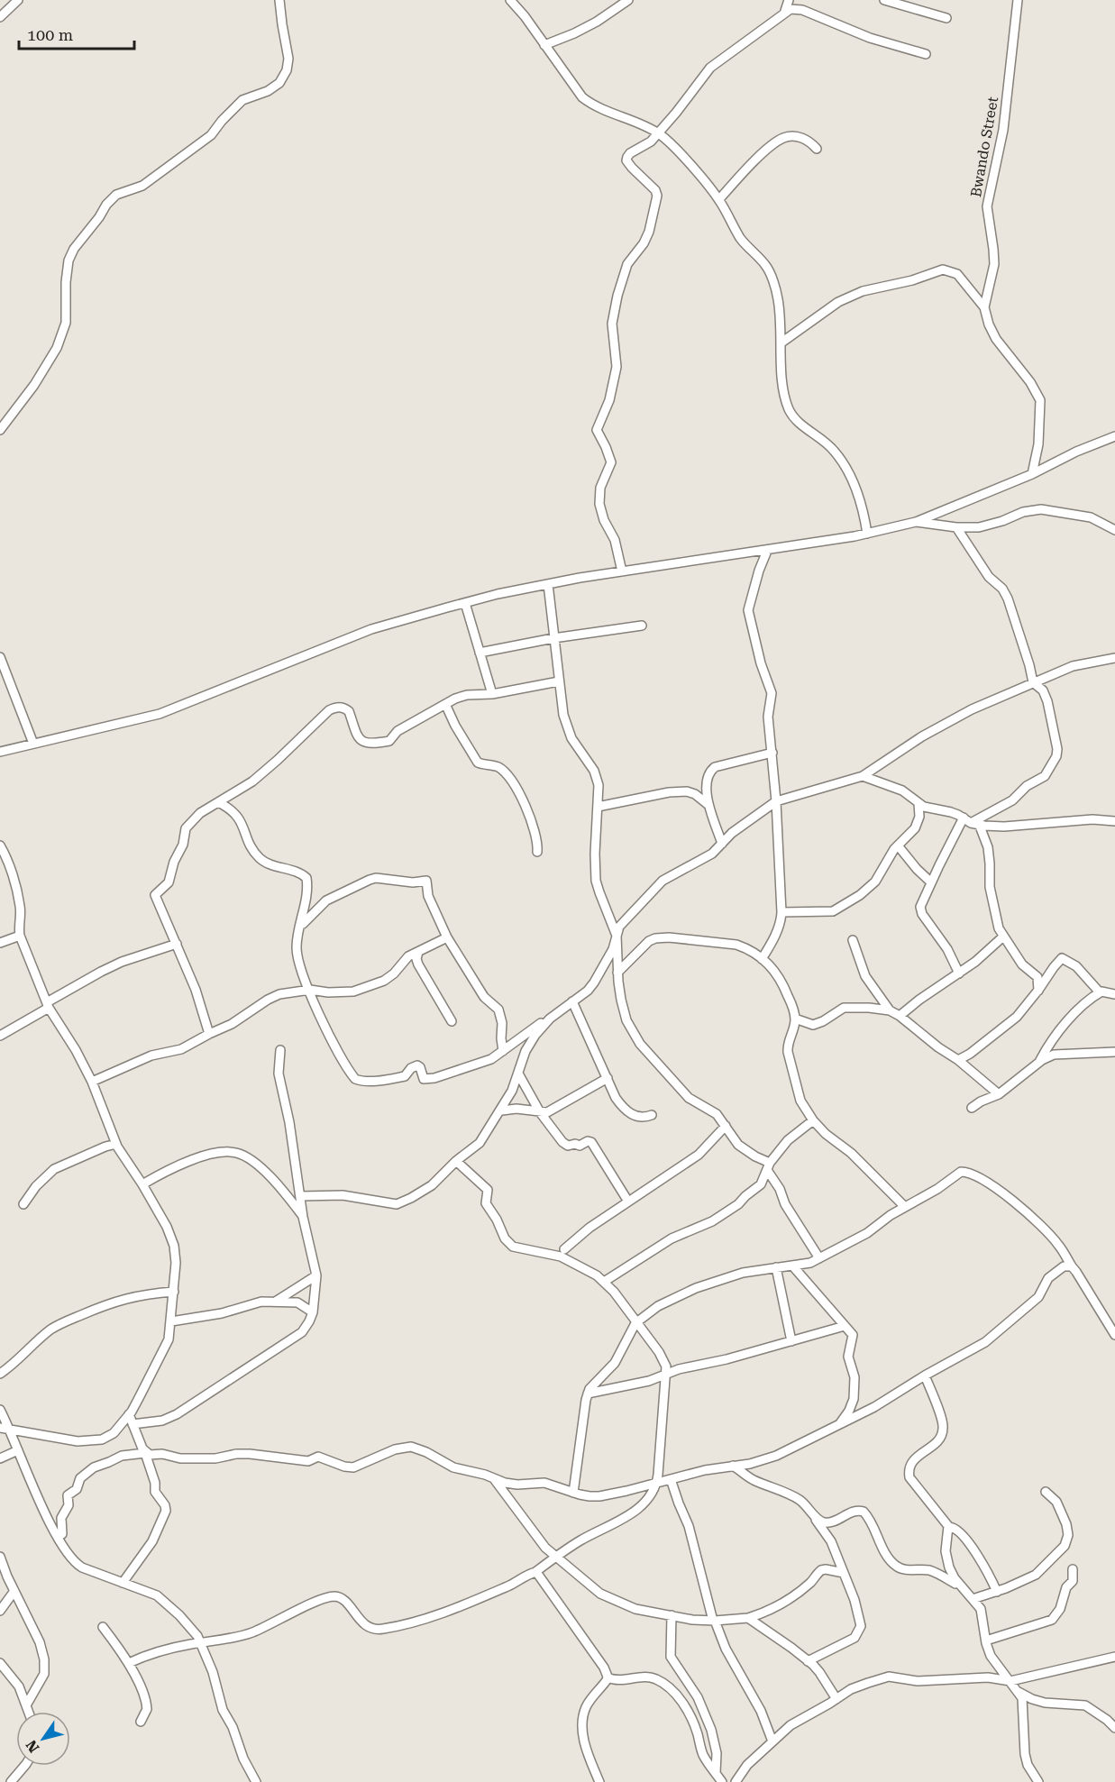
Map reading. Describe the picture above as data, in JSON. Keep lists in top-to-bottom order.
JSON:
{
  "streets": {
    "street": ["Bwando Street"]
  },
  "scale_bar": "100 m",
  "north": "bottom left"
}
